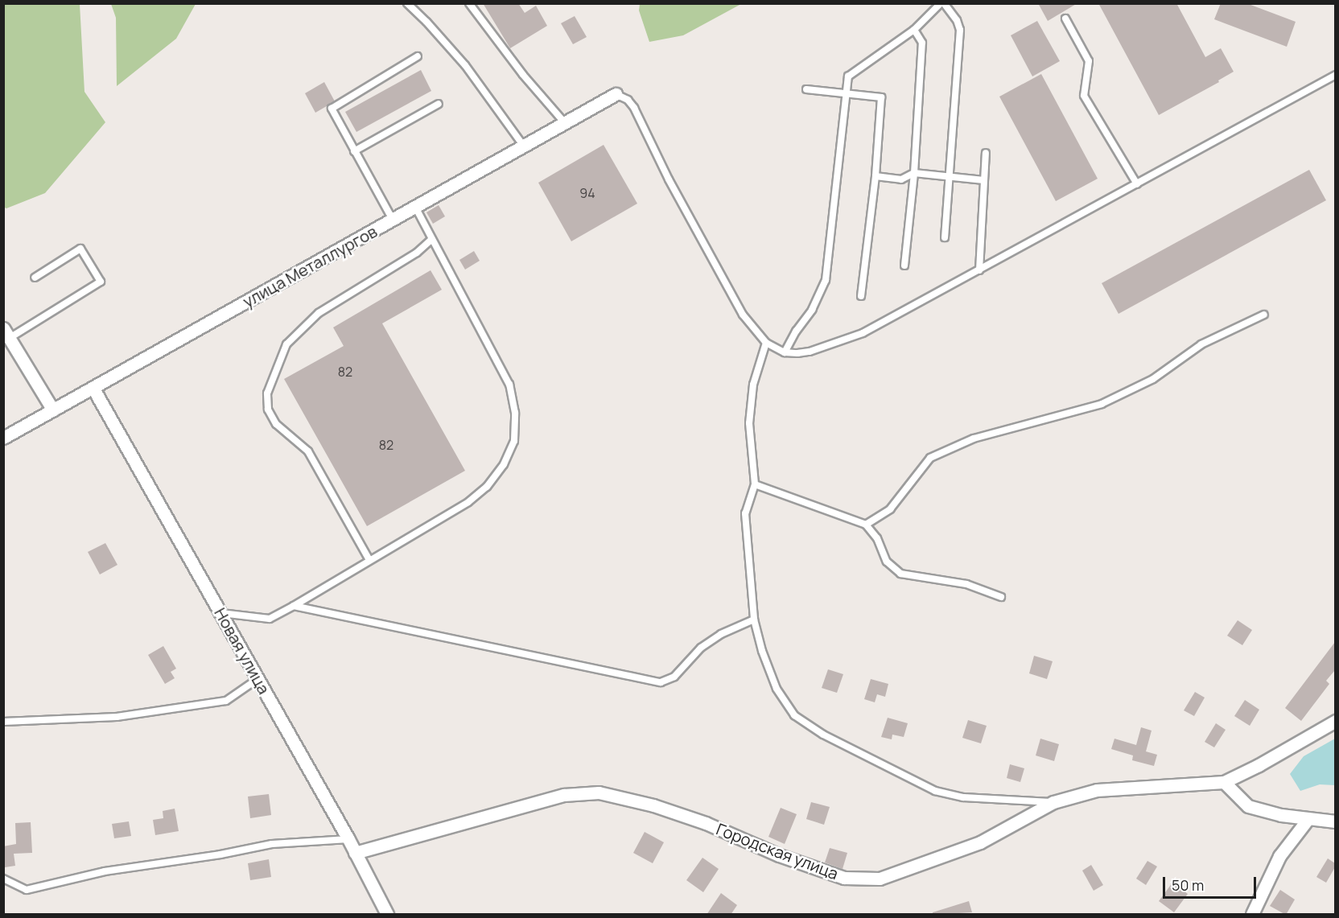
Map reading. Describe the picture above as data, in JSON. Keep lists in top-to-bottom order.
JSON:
{
  "streets": {
    "street": ["улица Металлургов", "Новая улица", "Городская улица"]
  },
  "crossings": [
    ["улица Металлургов", "Новая улица"],
    ["Новая улица", "Городская улица"]
  ],
  "house_numbers": ["94", "82", "82"],
  "scale_bar": "50 m"
}
